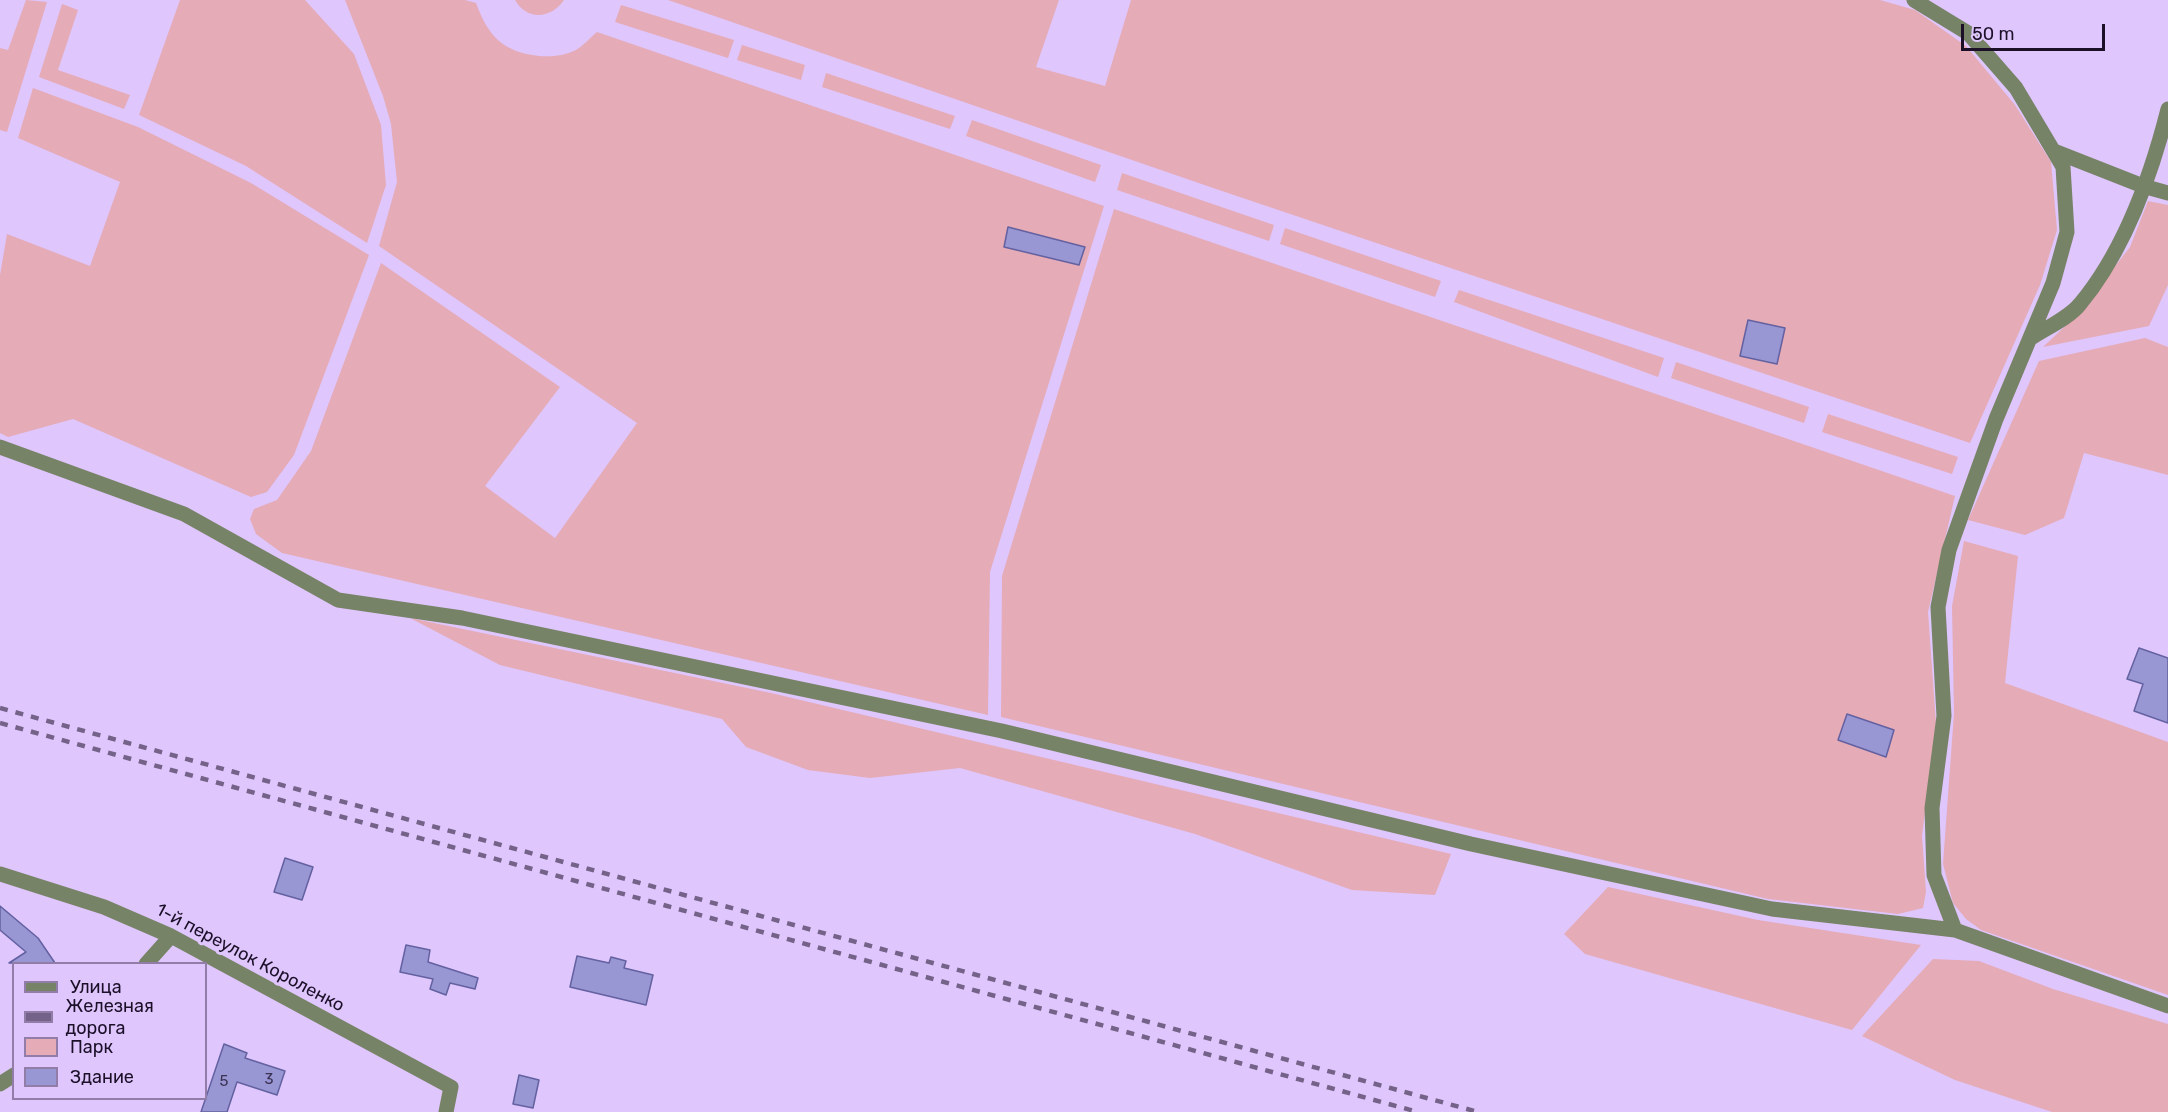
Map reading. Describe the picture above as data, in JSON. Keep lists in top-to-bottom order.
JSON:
{
  "streets": {
    "street": ["1-й переулок Короленко"]
  },
  "house_numbers": ["3", "5"],
  "legend": [
    "Улица",
    "Железная дорога",
    "Парк",
    "Здание"
  ],
  "scale_bar": "50 m"
}
